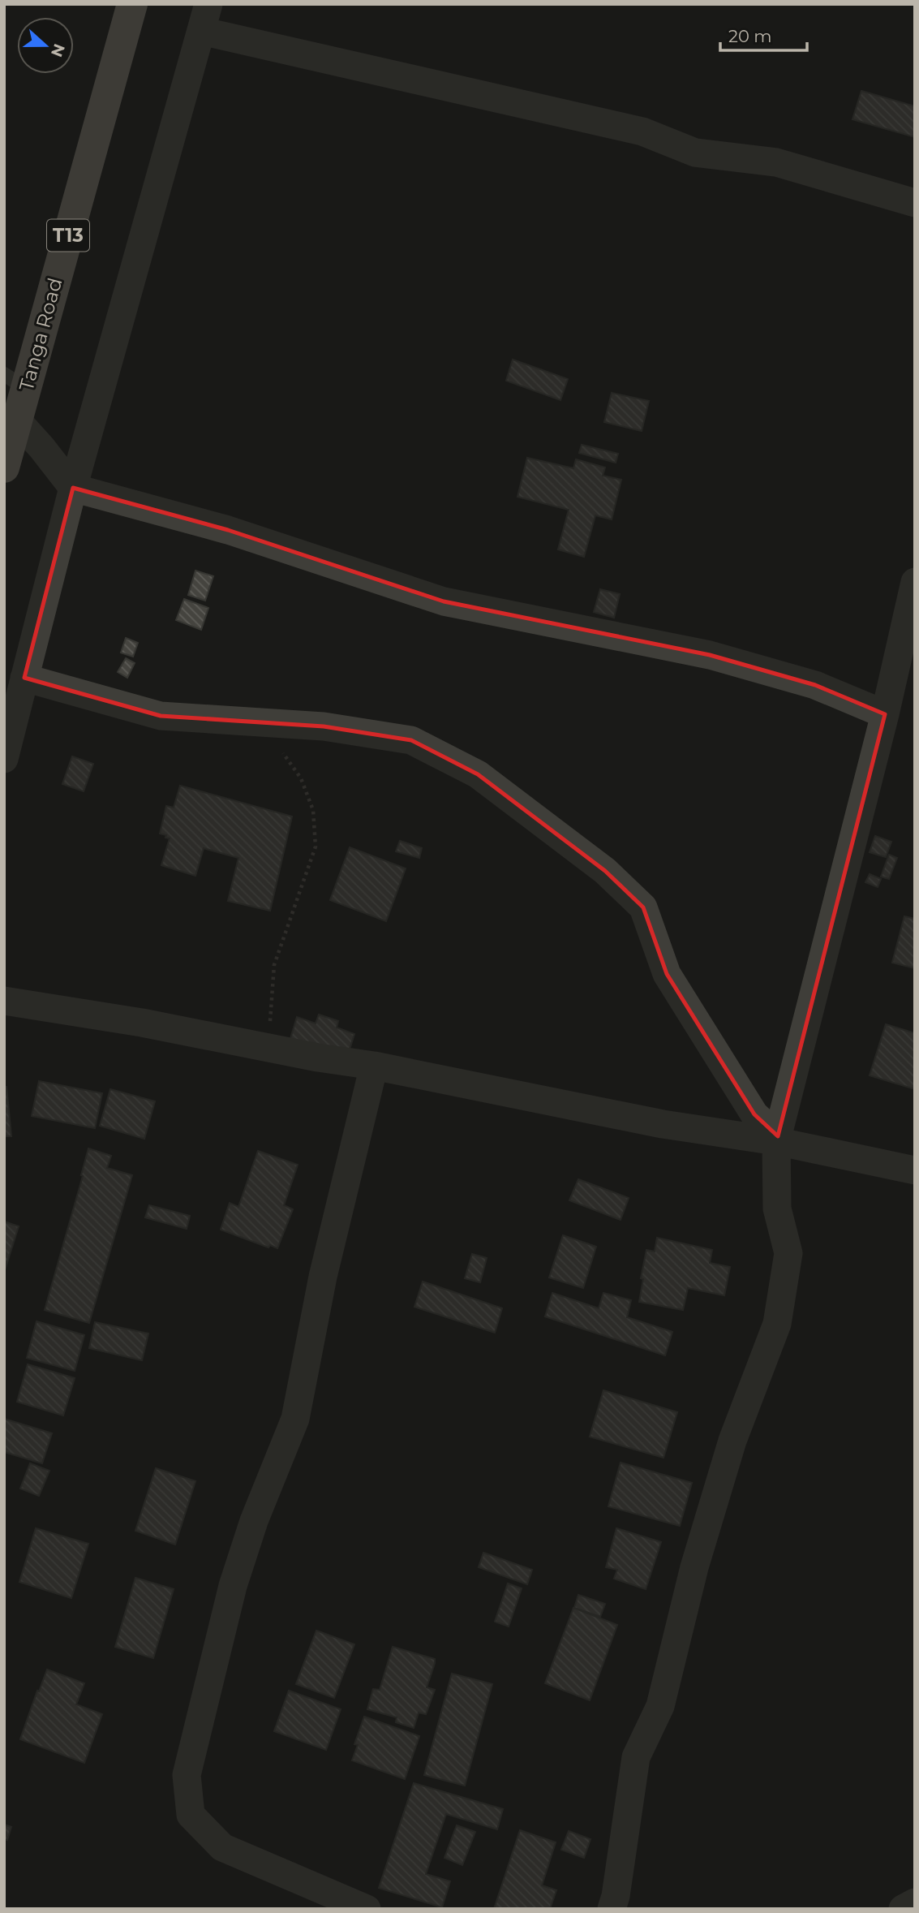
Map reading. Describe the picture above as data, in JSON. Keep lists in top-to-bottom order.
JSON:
{
  "streets": {
    "highway": ["T13", "Tanga Road"]
  },
  "scale_bar": "20 m",
  "north": "right"
}
